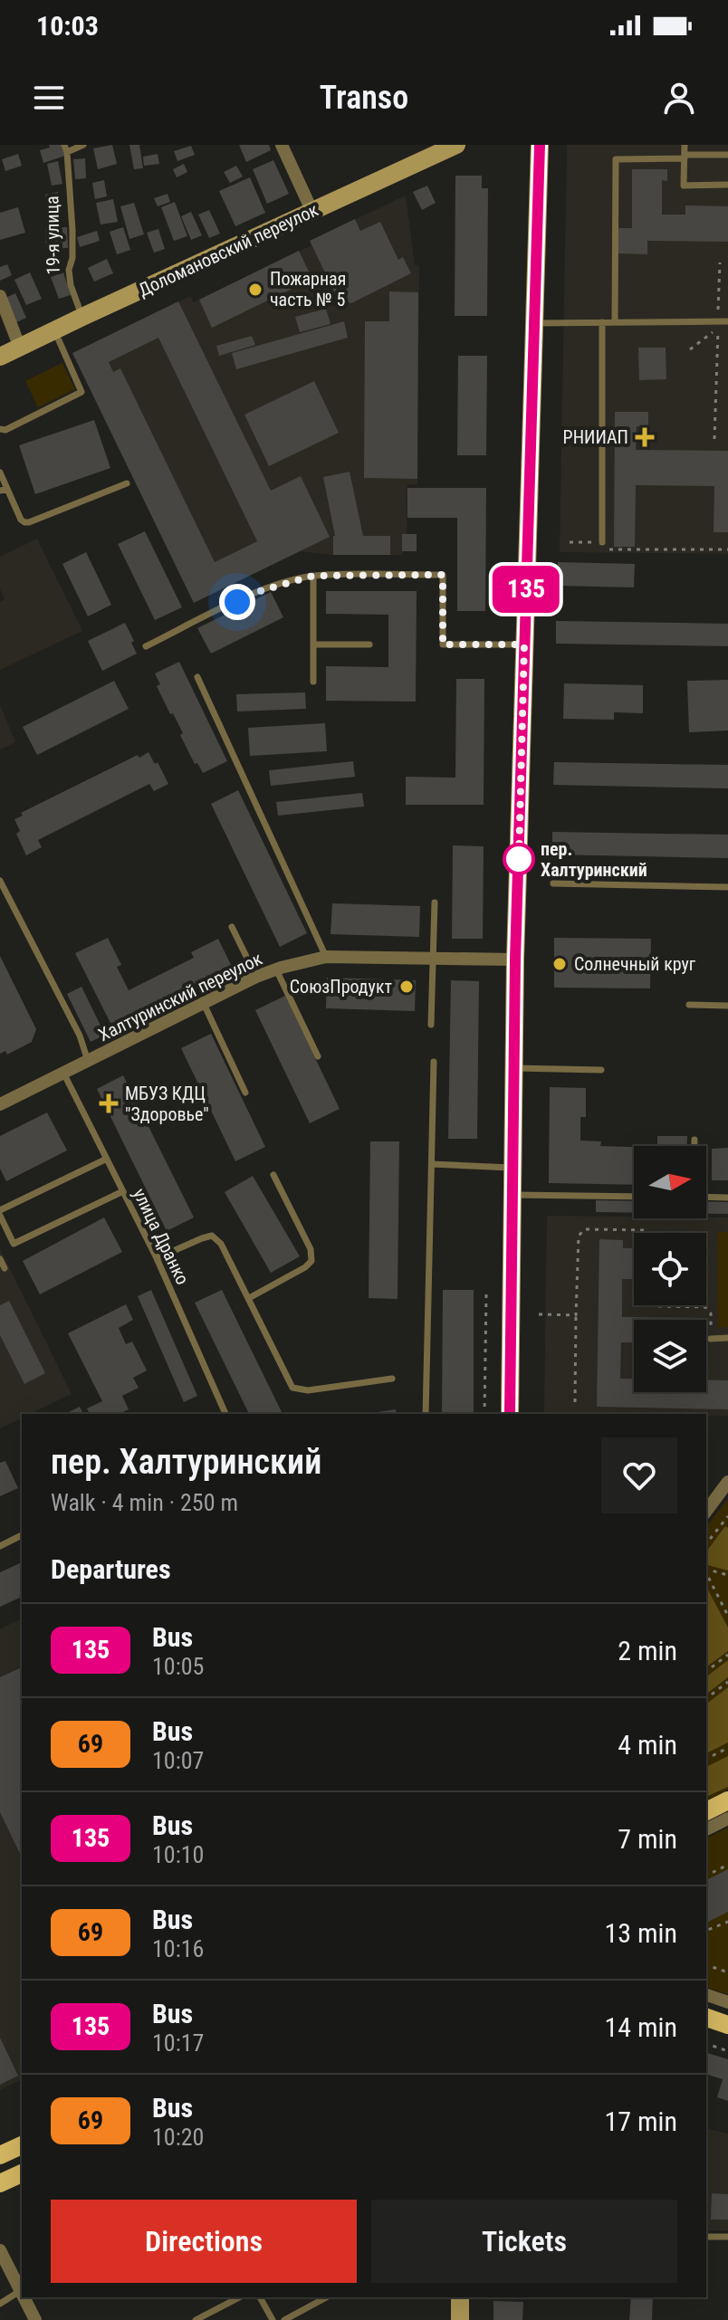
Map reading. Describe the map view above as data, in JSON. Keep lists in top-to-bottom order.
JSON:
{
  "streets": {
    "main road": ["Доломановский переулок"],
    "street": ["Халтуринский переулок"],
    "lane": ["19-я улица", "улица Дранко"]
  },
  "crossings": [
    ["19-я улица", "Доломановский переулок"],
    ["Халтуринский переулок", "улица Дранко"]
  ],
  "places": {
    "other": [
      "Пожарная часть № 5",
      "пер. Халтуринский",
      "Солнечный круг",
      "СоюзПродукт"
    ],
    "health": ["РНИИАП", "МБУЗ КДЦ \"Здоровье\""]
  },
  "lines": ["bus line 135"],
  "north": "right",
  "page": {
    "status": "10:03",
    "header": "Transo",
    "on_map": "135",
    "heading": [
      ["пер. Халтуринский", "Walk · 4 min · 250 m"],
      "Departures"
    ],
    "list": [
      {
        "mark": "135",
        "name": "Bus",
        "note": "10:05",
        "value": "2 min"
      },
      {
        "mark": "69",
        "name": "Bus",
        "note": "10:07",
        "value": "4 min"
      },
      {
        "mark": "135",
        "name": "Bus",
        "note": "10:10",
        "value": "7 min"
      },
      {
        "mark": "69",
        "name": "Bus",
        "note": "10:16",
        "value": "13 min"
      },
      {
        "mark": "135",
        "name": "Bus",
        "note": "10:17",
        "value": "14 min"
      },
      {
        "mark": "69",
        "name": "Bus",
        "note": "10:20",
        "value": "17 min"
      }
    ],
    "buttons": ["Directions", "Tickets"]
  }
}
